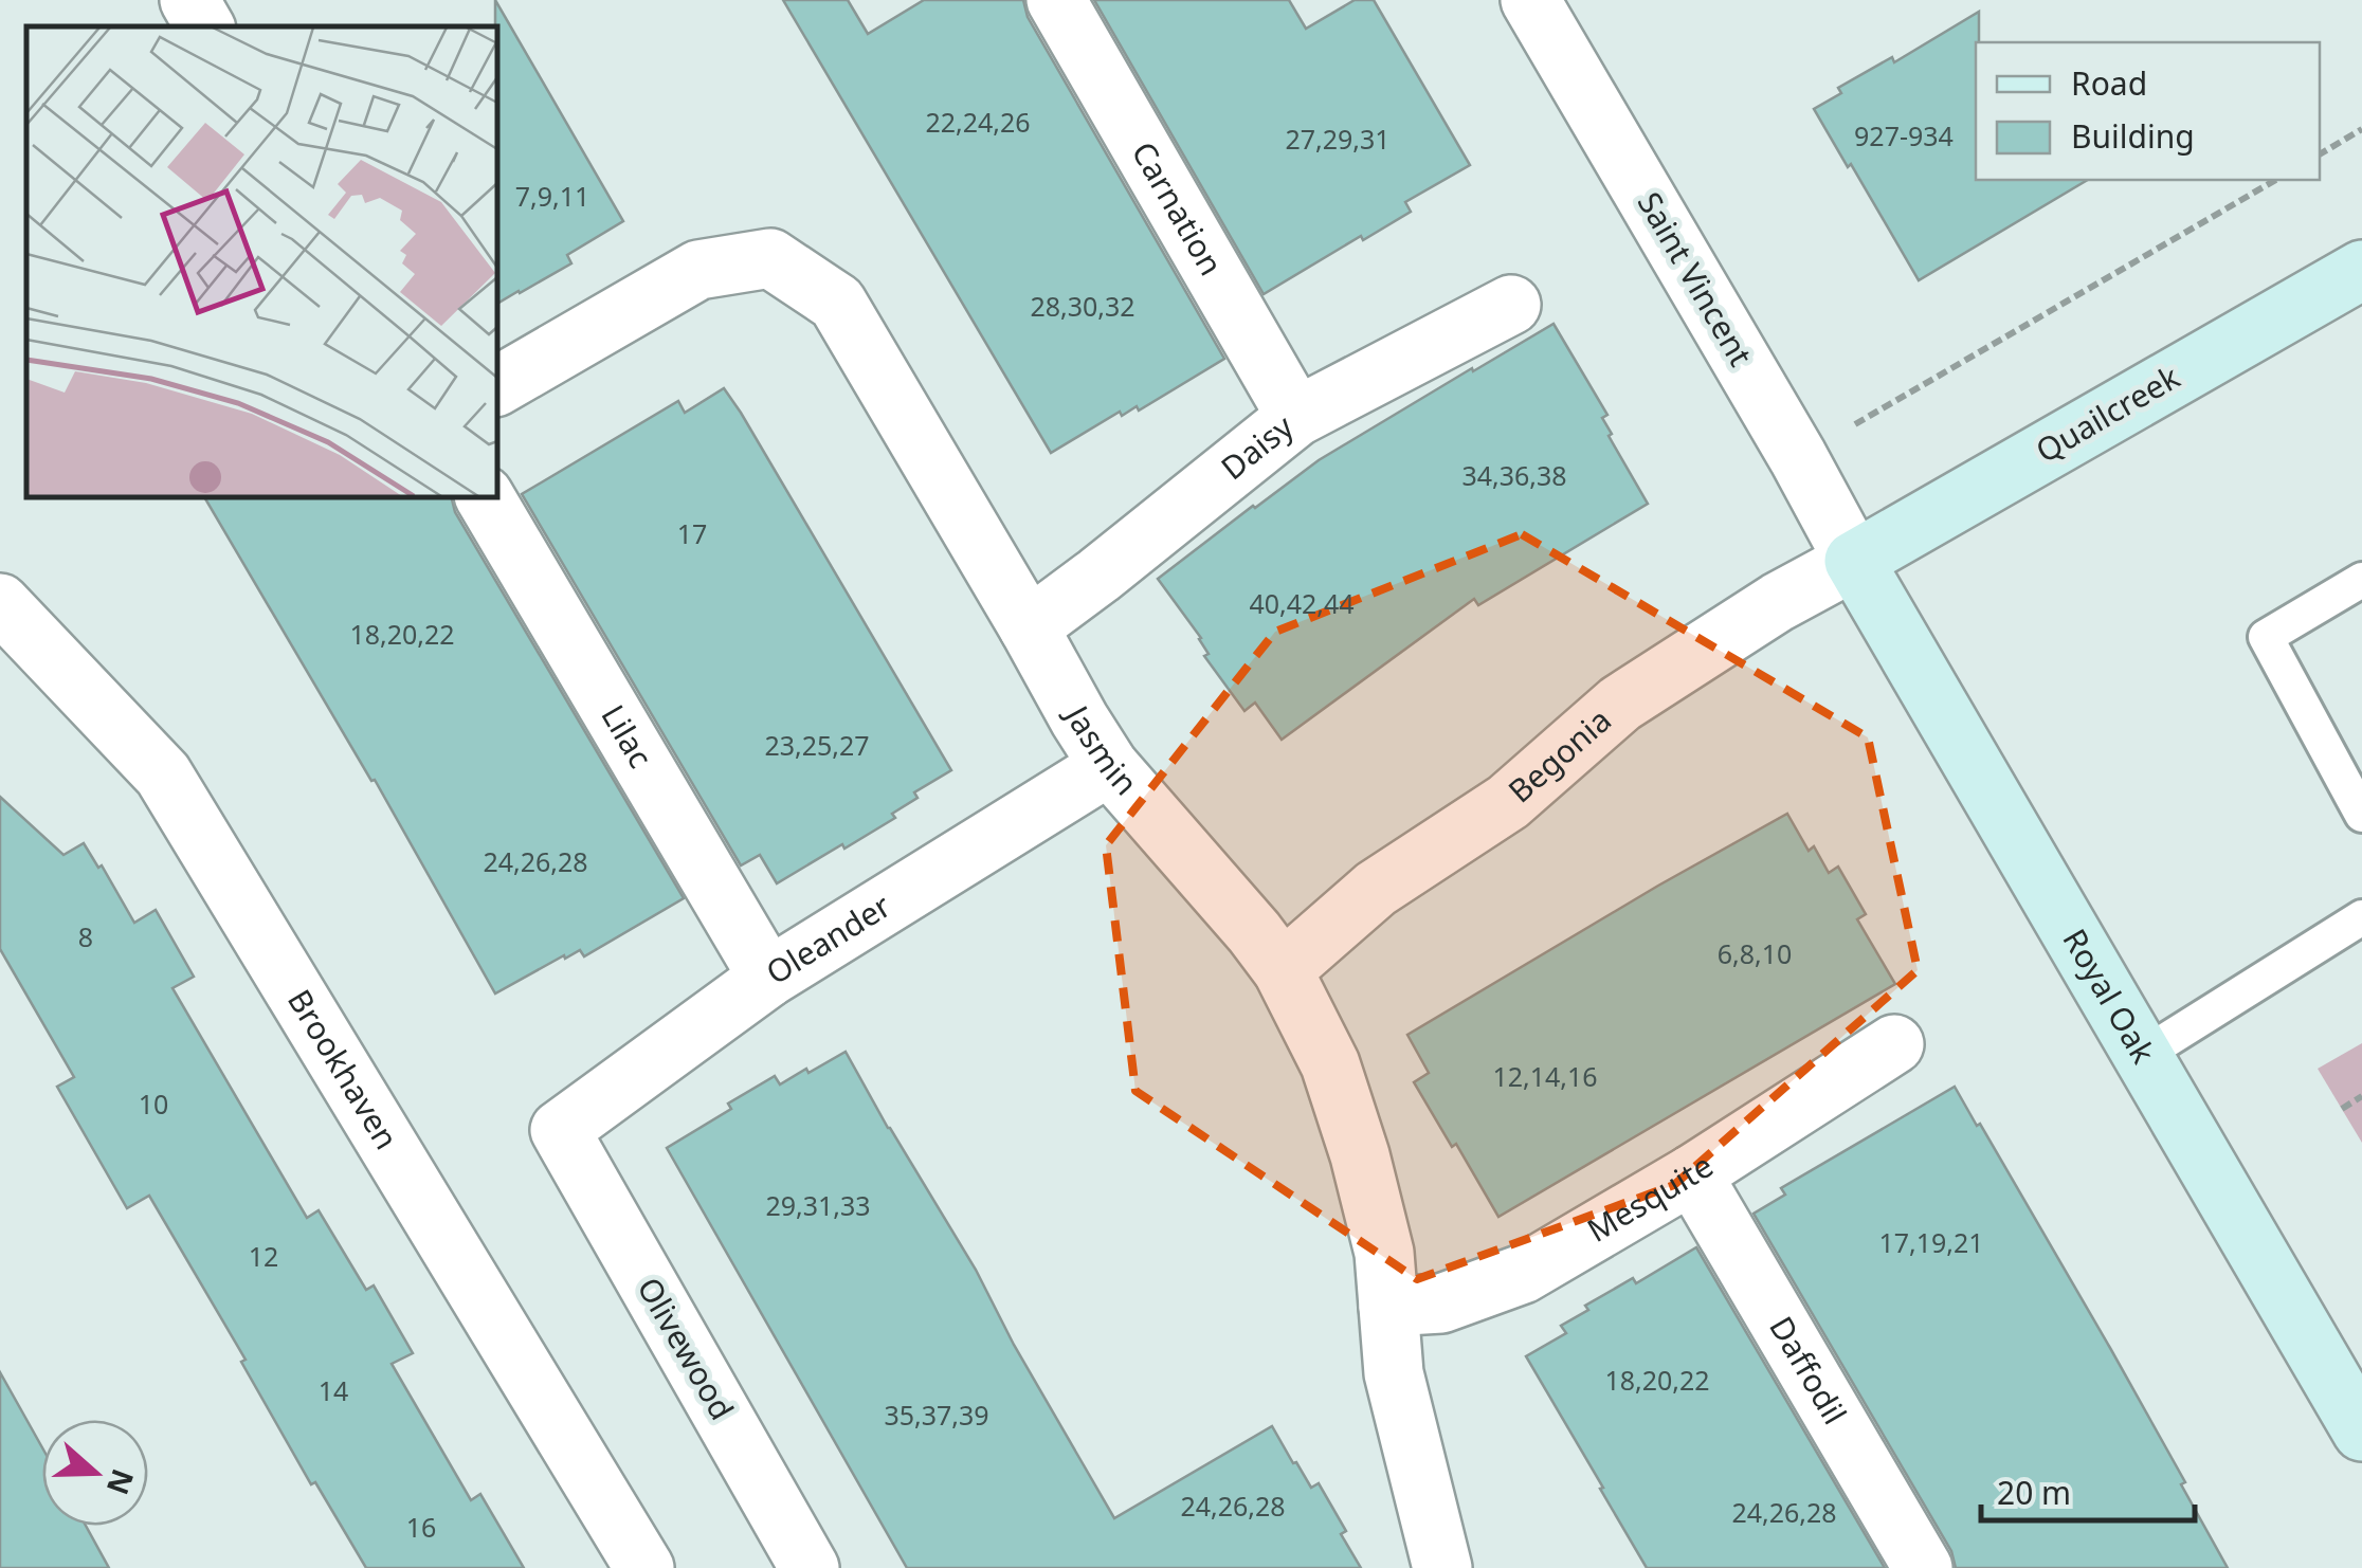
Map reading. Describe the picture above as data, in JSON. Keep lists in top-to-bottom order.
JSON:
{
  "streets": {
    "street": [
      "Carnation",
      "Saint Vincent",
      "Quailcreek",
      "Daisy",
      "Lilac",
      "Jasmin",
      "Begonia",
      "Oleander",
      "Royal Oak",
      "Brookhaven",
      "Mesquite",
      "Olivewood",
      "Daffodil"
    ]
  },
  "crossings": [
    ["Carnation", "Daisy"],
    ["Saint Vincent", "Quailcreek"],
    ["Saint Vincent", "Begonia"],
    ["Saint Vincent", "Royal Oak"],
    ["Quailcreek", "Begonia"],
    ["Quailcreek", "Royal Oak"],
    ["Daisy", "Jasmin"],
    ["Lilac", "Oleander"],
    ["Jasmin", "Begonia"],
    ["Jasmin", "Oleander"],
    ["Jasmin", "Mesquite"],
    ["Begonia", "Royal Oak"],
    ["Oleander", "Olivewood"],
    ["Mesquite", "Daffodil"]
  ],
  "house_numbers": [
    "22,24,26",
    "927-934",
    "27,29,31",
    "7,9,11",
    "28,30,32",
    "34,36,38",
    "17",
    "40,42,44",
    "18,20,22",
    "23,25,27",
    "24,26,28",
    "8",
    "6,8,10",
    "12,14,16",
    "10",
    "29,31,33",
    "17,19,21",
    "12",
    "18,20,22",
    "14",
    "35,37,39",
    "24,26,28",
    "24,26,28",
    "16"
  ],
  "legend": ["Road", "Building"],
  "scale_bar": "20 m",
  "north": "right"
}
